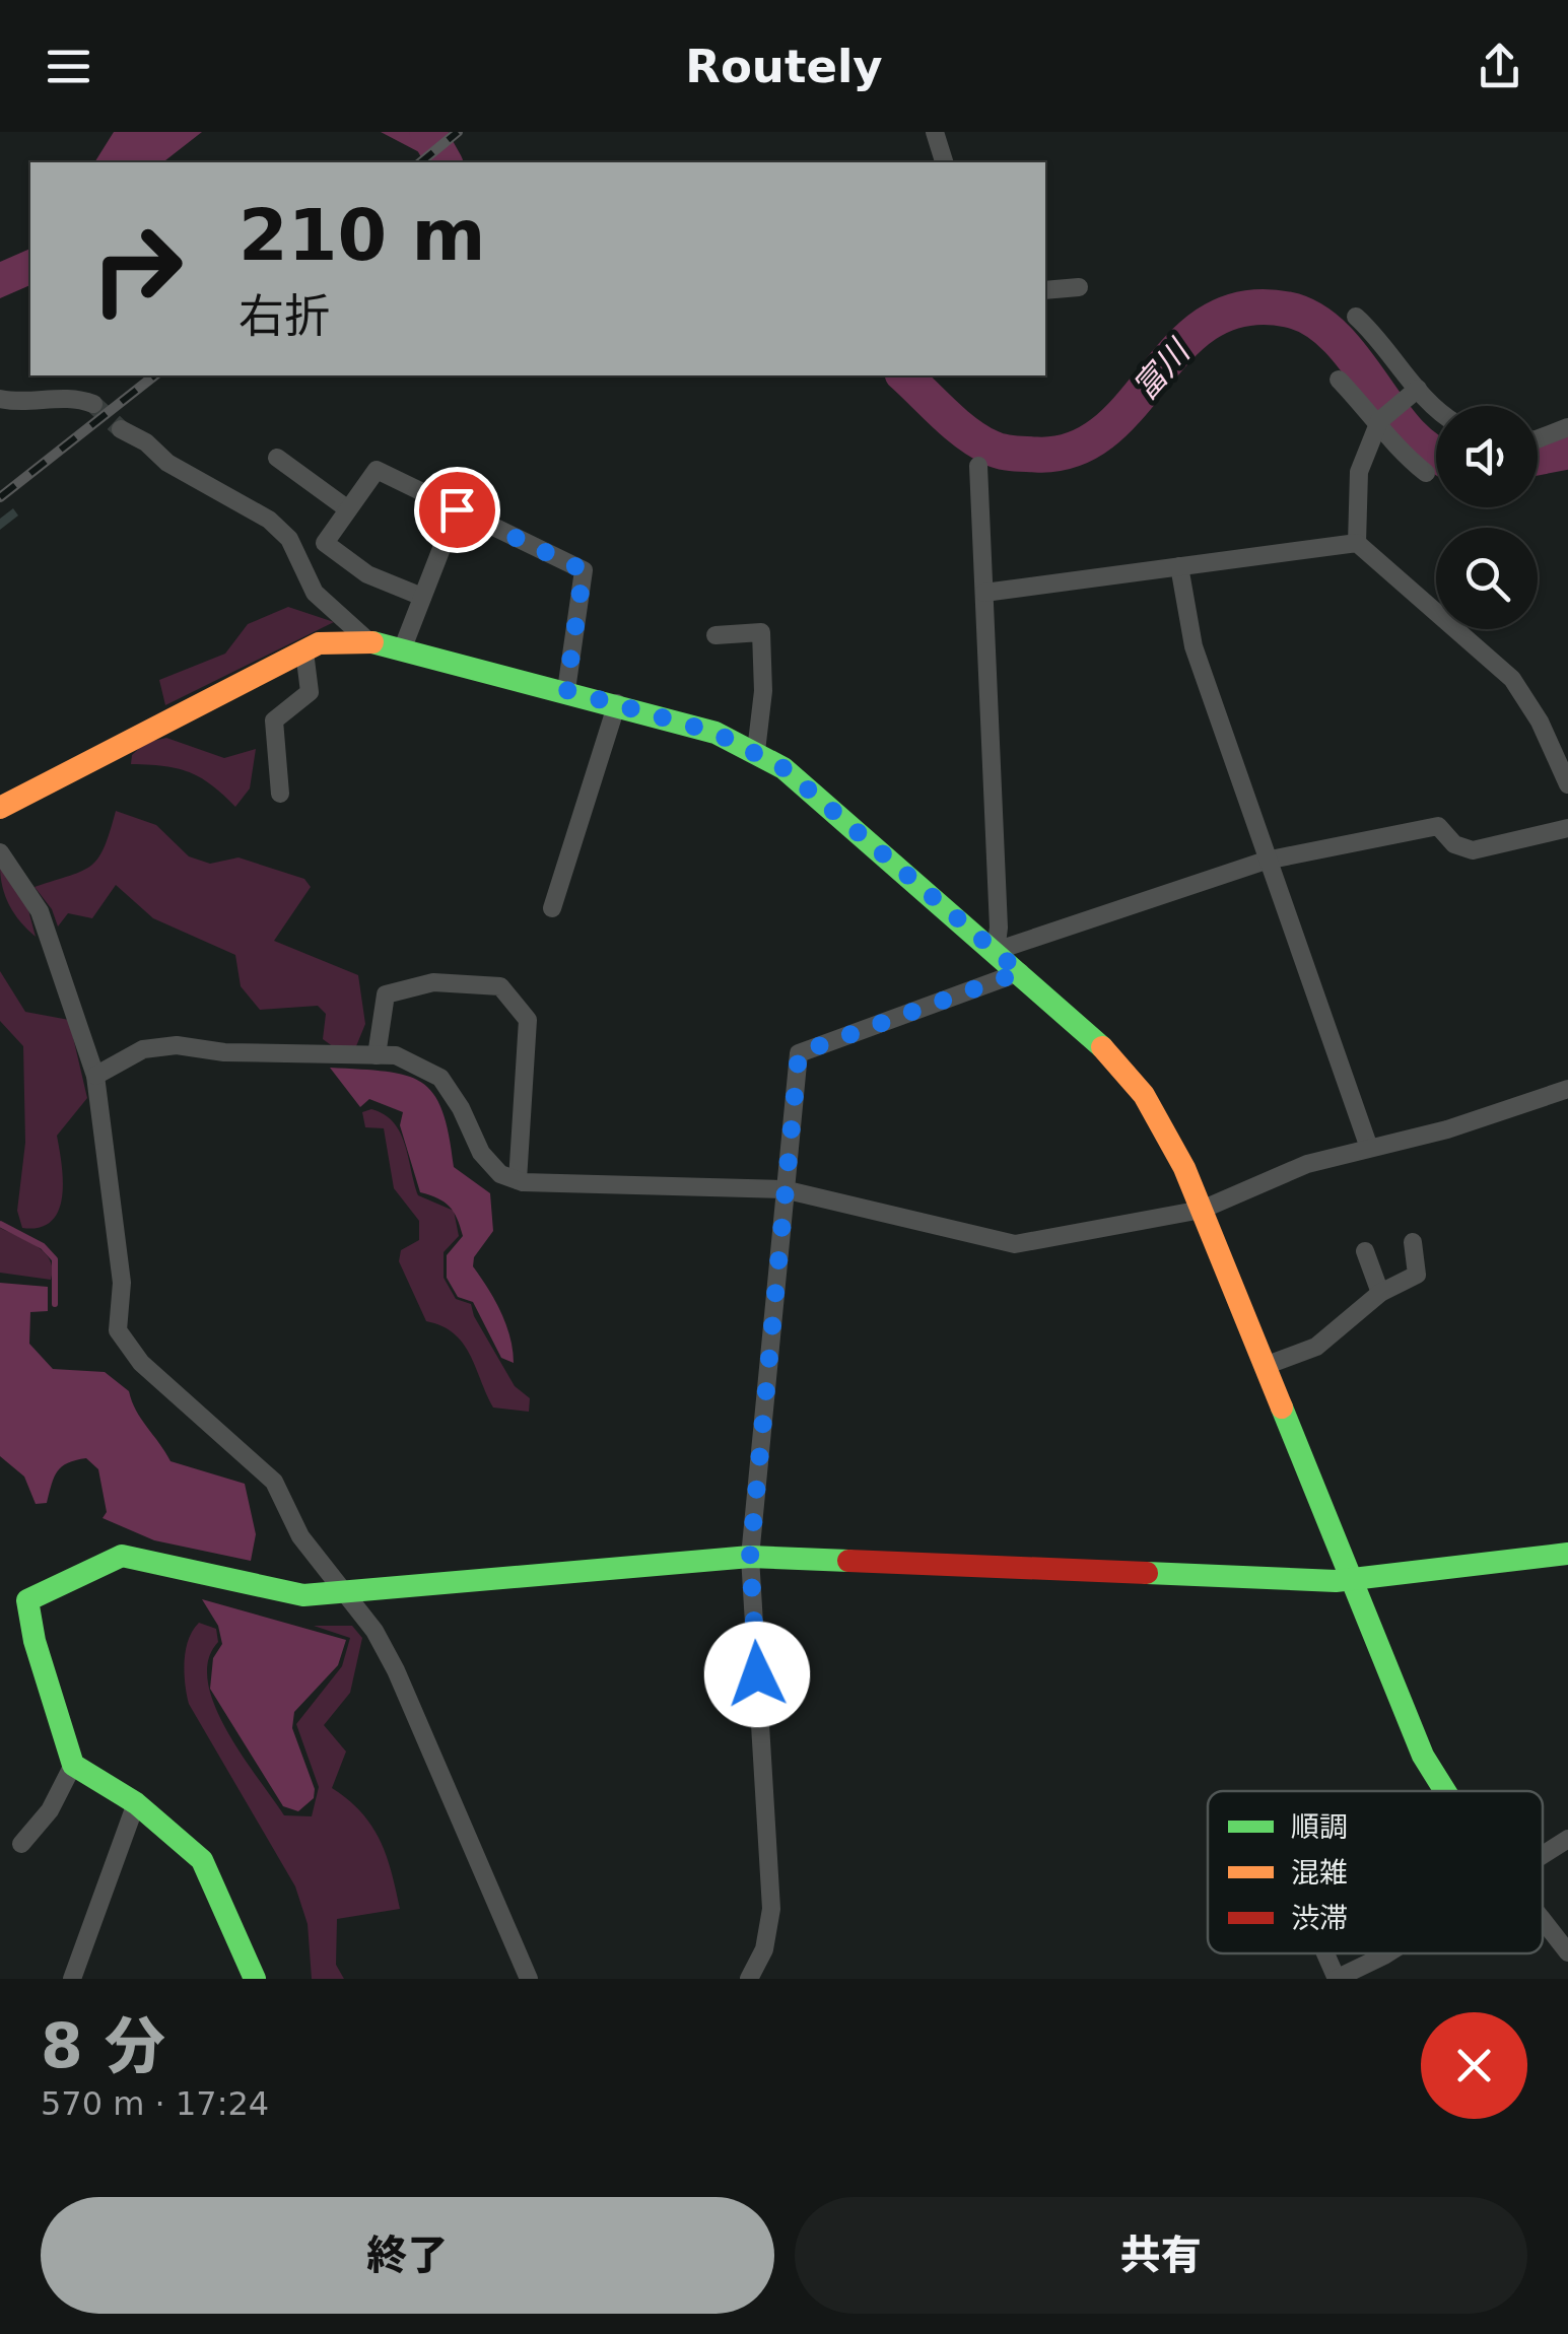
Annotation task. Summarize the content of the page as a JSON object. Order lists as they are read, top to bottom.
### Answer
{
  "water": ["富川"],
  "legend": ["順調", "混雑", "渋滞"],
  "page": {
    "header": "Routely",
    "turn": ["210 m", "右折"],
    "heading": ["8 分", "570 m · 17:24"],
    "buttons": ["終了", "共有"]
  }
}
